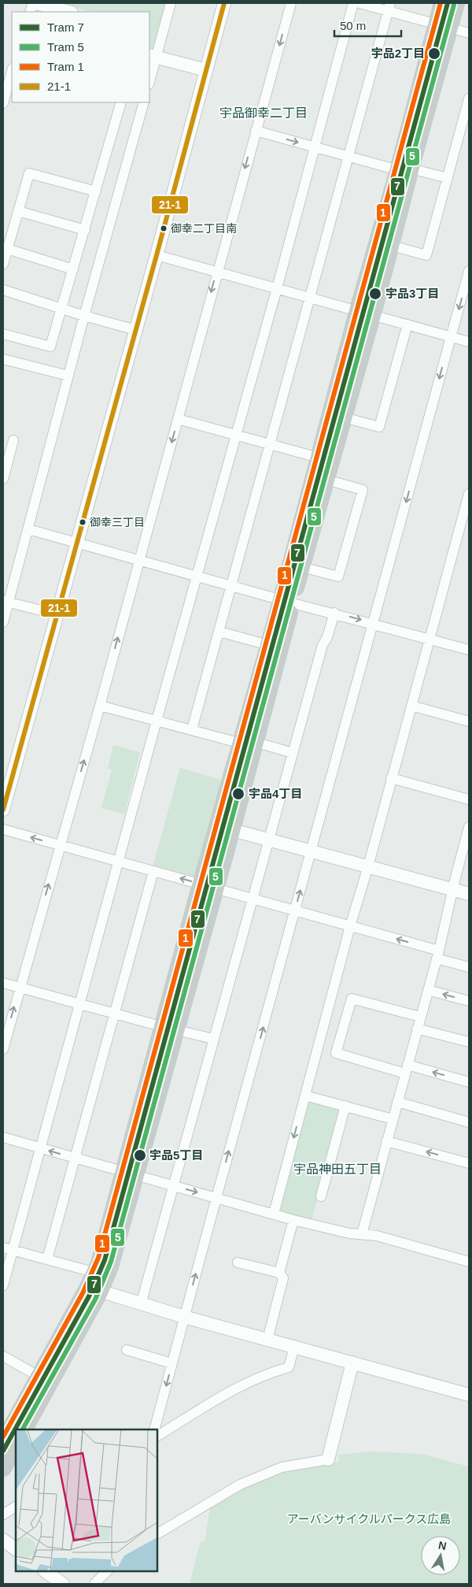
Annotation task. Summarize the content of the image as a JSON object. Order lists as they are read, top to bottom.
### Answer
{
  "districts": ["宇品御幸二丁目", "宇品神田五丁目"],
  "parks": ["アーバンサイクルパークス広島"],
  "places": [
    "宇品2丁目",
    "御幸二丁目南",
    "宇品3丁目",
    "御幸三丁目",
    "宇品4丁目",
    "宇品5丁目"
  ],
  "lines": [
    "tram line 7",
    "tram line 1",
    "transit line 21-1",
    "tram line 5"
  ],
  "legend": [
    "Tram 7",
    "Tram 5",
    "Tram 1",
    "21-1"
  ],
  "scale_bar": "50 m",
  "north": "top"
}
